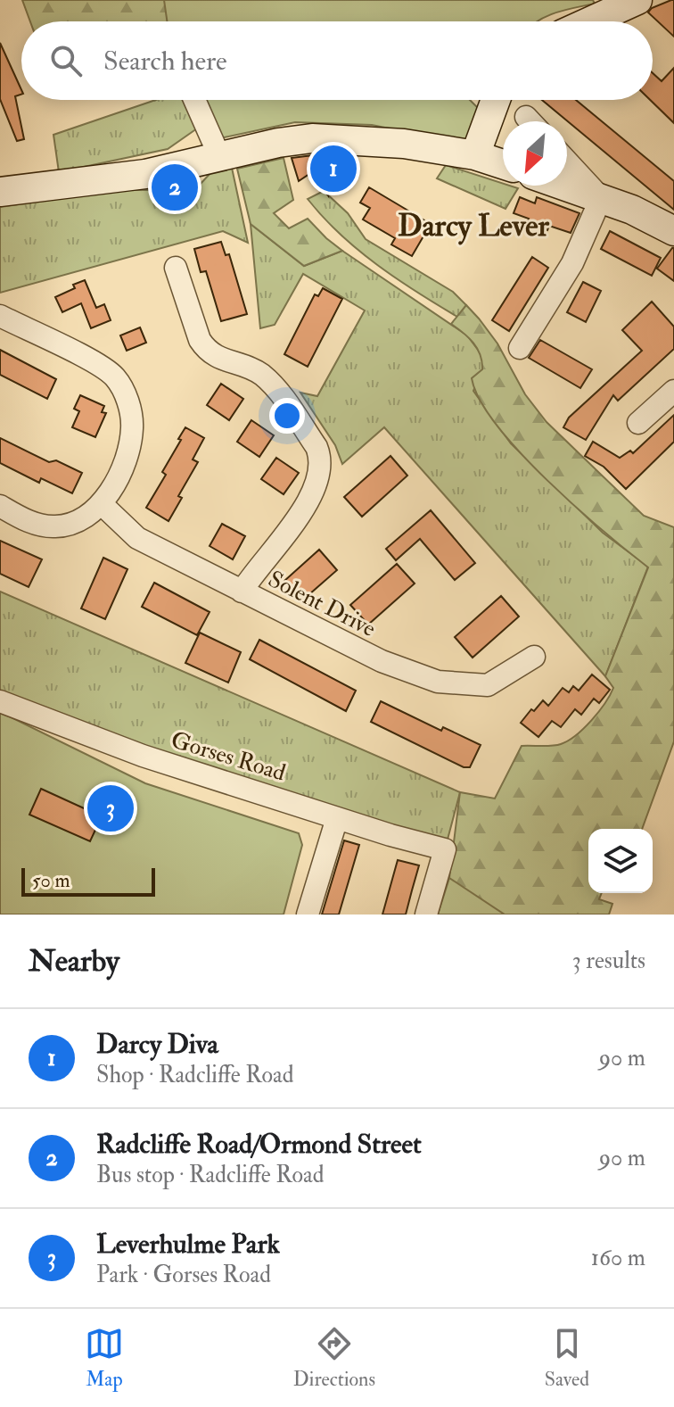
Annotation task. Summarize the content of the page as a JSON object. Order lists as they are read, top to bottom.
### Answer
{
  "streets": {
    "street": ["Solent Drive", "Gorses Road"]
  },
  "districts": ["Darcy Lever"],
  "scale_bar": "50 m",
  "north": "bottom left",
  "page": {
    "search": "Search here",
    "pins": ["1", "2", "3"],
    "scale": "50 m",
    "heading": ["Nearby", "3 results"],
    "list": [
      {
        "mark": "1",
        "name": "Darcy Diva",
        "note": "Shop · Radcliffe Road",
        "value": "90 m"
      },
      {
        "mark": "2",
        "name": "Radcliffe Road/Ormond Street",
        "note": "Bus stop · Radcliffe Road",
        "value": "90 m"
      },
      {
        "mark": "3",
        "name": "Leverhulme Park",
        "note": "Park · Gorses Road",
        "value": "160 m"
      }
    ],
    "nav": ["Map", "Directions", "Saved"]
  }
}
